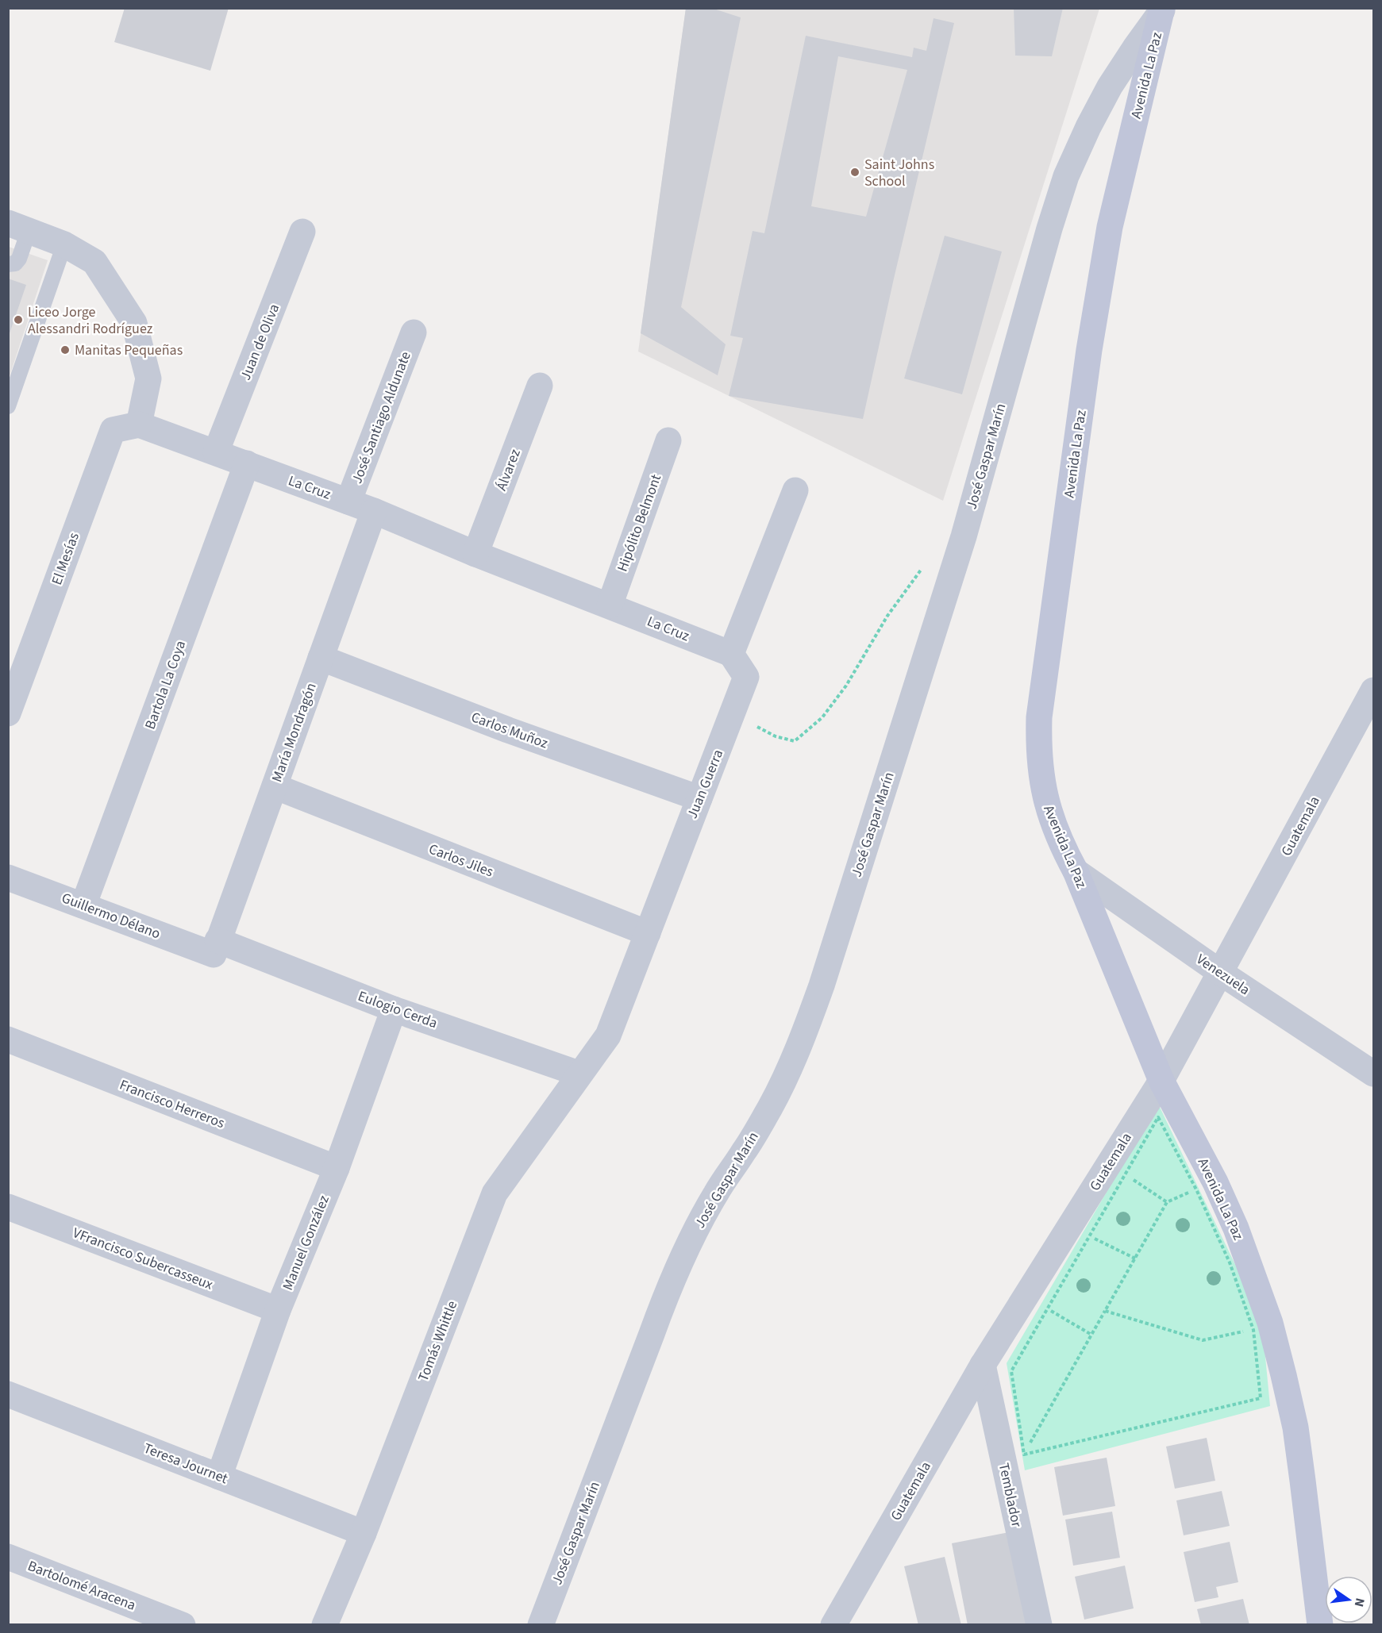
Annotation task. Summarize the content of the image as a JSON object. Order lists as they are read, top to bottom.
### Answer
{
  "streets": {
    "main road": ["Avenida La Paz"],
    "street": [
      "Juan de Oliva",
      "José Santiago Aldunate",
      "José Gaspar Marín",
      "Álvarez",
      "La Cruz",
      "Hipólito Belmont",
      "El Mesías",
      "Bartola La Coya",
      "Carlos Muñoz",
      "María Mondragón",
      "Juan Guerra",
      "Guatemala",
      "Carlos Jiles",
      "Guillermo Délano",
      "Venezuela",
      "Eulogio Cerda",
      "Francisco Herreros",
      "Manuel González",
      "VFrancisco Subercasseux",
      "Tomás Whittle",
      "Teresa Journet",
      "Temblador",
      "Bartolomé Aracena"
    ]
  },
  "crossings": [
    ["Avenida La Paz", "José Gaspar Marín"],
    ["Avenida La Paz", "Guatemala"],
    ["Avenida La Paz", "Venezuela"],
    ["Juan de Oliva", "La Cruz"],
    ["José Santiago Aldunate", "La Cruz"],
    ["Álvarez", "La Cruz"],
    ["La Cruz", "Hipólito Belmont"],
    ["La Cruz", "El Mesías"],
    ["La Cruz", "Bartola La Coya"],
    ["La Cruz", "María Mondragón"],
    ["La Cruz", "Juan Guerra"],
    ["Bartola La Coya", "Guillermo Délano"],
    ["Carlos Muñoz", "María Mondragón"],
    ["Carlos Muñoz", "Juan Guerra"],
    ["María Mondragón", "Carlos Jiles"],
    ["María Mondragón", "Guillermo Délano"],
    ["María Mondragón", "Eulogio Cerda"],
    ["Juan Guerra", "Carlos Jiles"],
    ["Juan Guerra", "Eulogio Cerda"],
    ["Juan Guerra", "Tomás Whittle"],
    ["Guatemala", "Venezuela"],
    ["Guatemala", "Temblador"],
    ["Guillermo Délano", "Eulogio Cerda"],
    ["Eulogio Cerda", "Manuel González"],
    ["Eulogio Cerda", "Tomás Whittle"],
    ["Francisco Herreros", "Manuel González"],
    ["Manuel González", "VFrancisco Subercasseux"],
    ["Manuel González", "Teresa Journet"],
    ["Tomás Whittle", "Teresa Journet"]
  ],
  "places": ["Saint Johns School", "Liceo Jorge Alessandri Rodríguez", "Manitas Pequeñas"],
  "north": "right"
}
